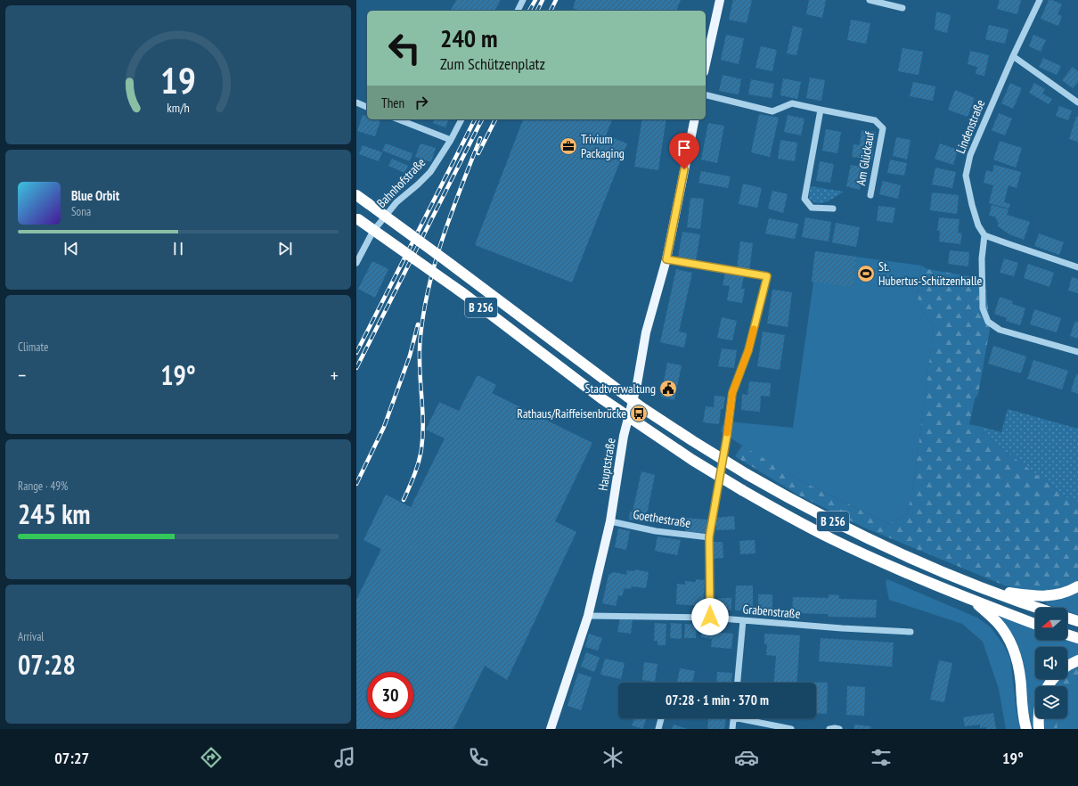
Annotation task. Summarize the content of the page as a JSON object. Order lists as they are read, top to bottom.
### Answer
{
  "streets": {
    "highway": ["B 256"],
    "main road": ["Hauptstraße"],
    "street": [
      "Lindenstraße",
      "Am Glückauf",
      "Bahnhofstraße",
      "Goethestraße",
      "Grabenstraße"
    ]
  },
  "crossings": [
    ["Hauptstraße", "Goethestraße"],
    ["Hauptstraße", "Grabenstraße"]
  ],
  "places": {
    "office": ["Trivium Packaging"],
    "sports": ["St. Hubertus-Schützenhalle"],
    "public building": ["Stadtverwaltung"],
    "bus stop": ["Rathaus/Raiffeisenbrücke"]
  },
  "north": "left",
  "page": {
    "turn": ["240 m", "Zum Schützenplatz"],
    "then": "Then",
    "song": ["Blue Orbit", "Sona"],
    "tile": [
      "Climate",
      ["Range · 49%", "245 km"],
      ["Arrival", "07:28"]
    ],
    "heat": ["−", "19°", "+"],
    "limit": "30",
    "trip": "07:28 · 1 min · 370 m",
    "tabs": ["07:27", "19°"],
    "gauge": ["19", "km/h"]
  }
}
